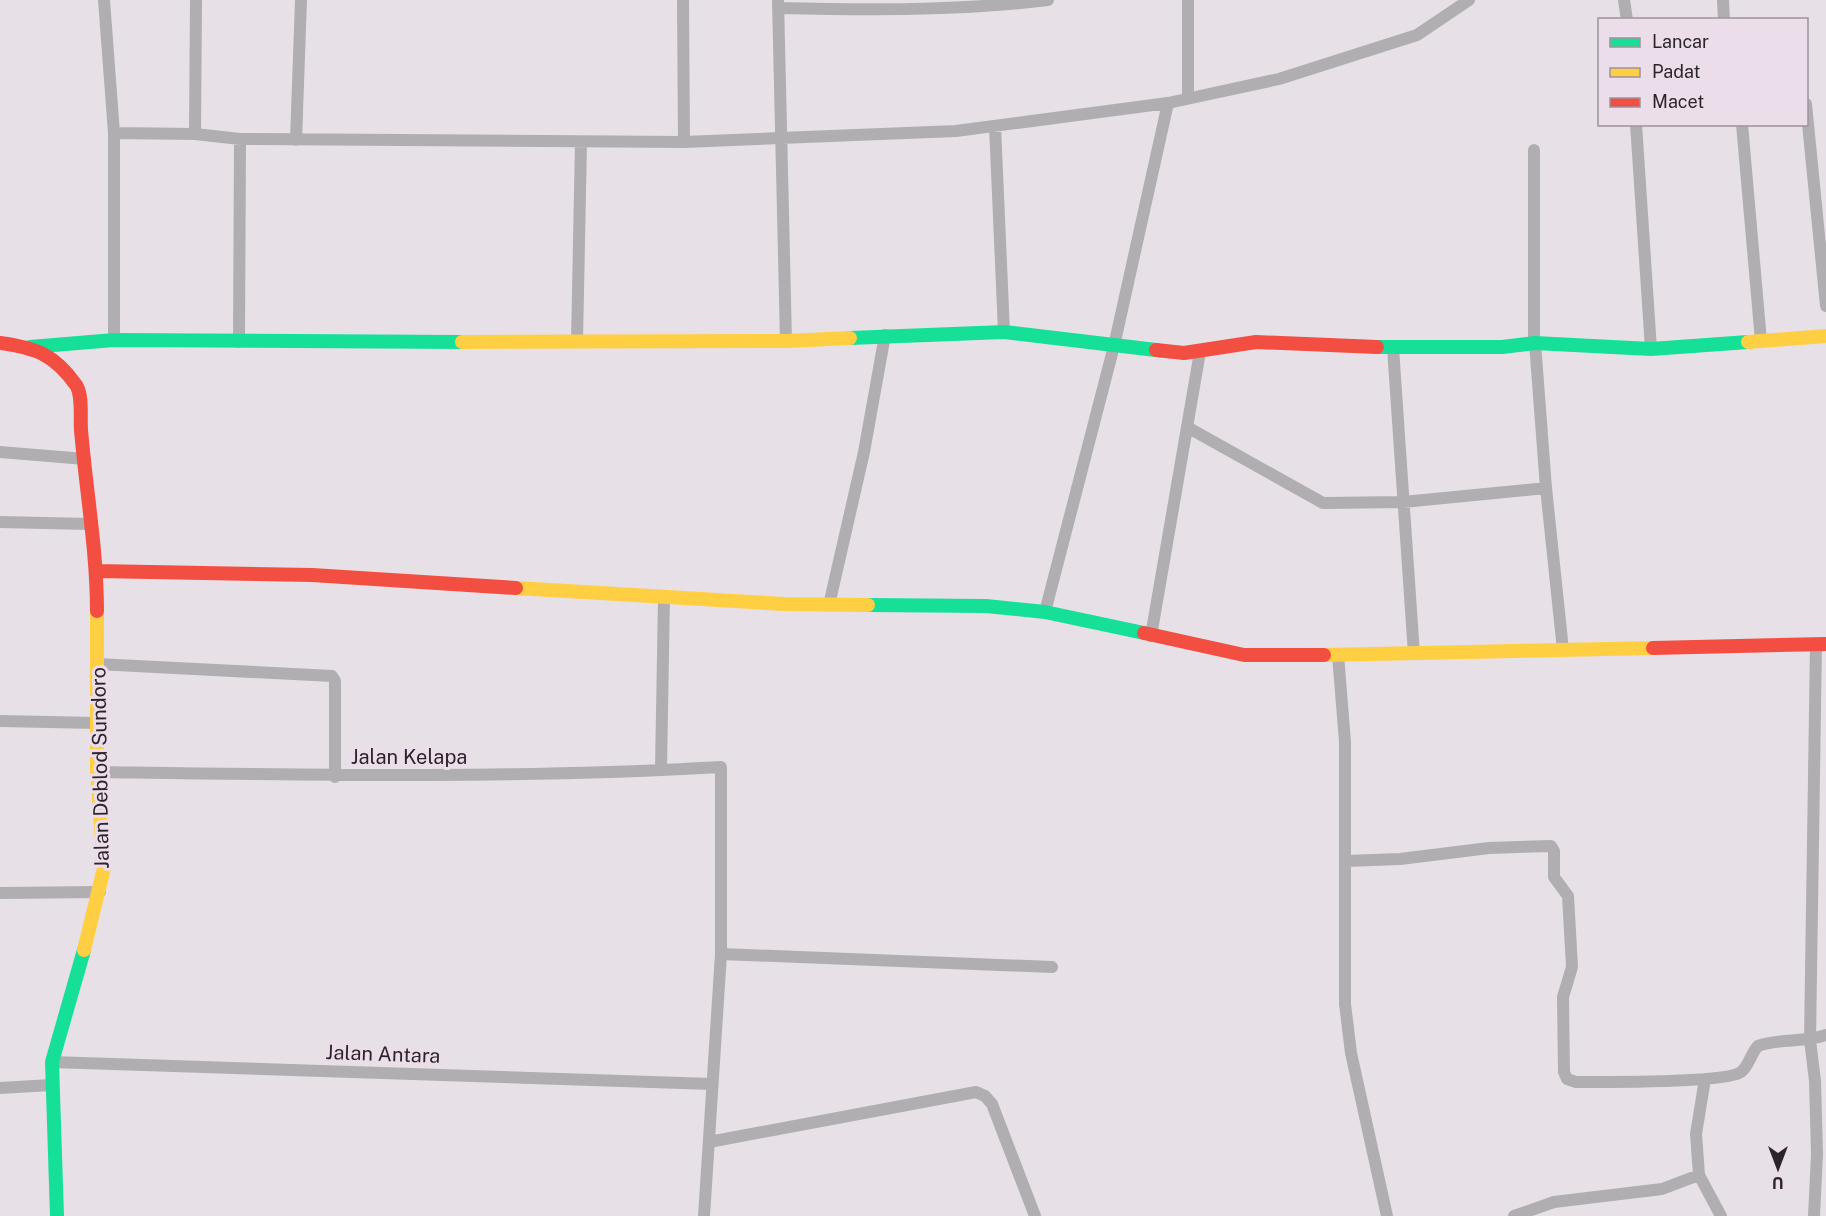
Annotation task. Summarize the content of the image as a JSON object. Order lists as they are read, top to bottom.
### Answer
{
  "streets": {
    "street": ["Jalan Kelapa", "Jalan Deblod Sundoro", "Jalan Antara"]
  },
  "crossings": [
    ["Jalan Kelapa", "Jalan Deblod Sundoro"],
    ["Jalan Deblod Sundoro", "Jalan Antara"]
  ],
  "legend": ["Lancar", "Padat", "Macet"],
  "north": "bottom"
}
